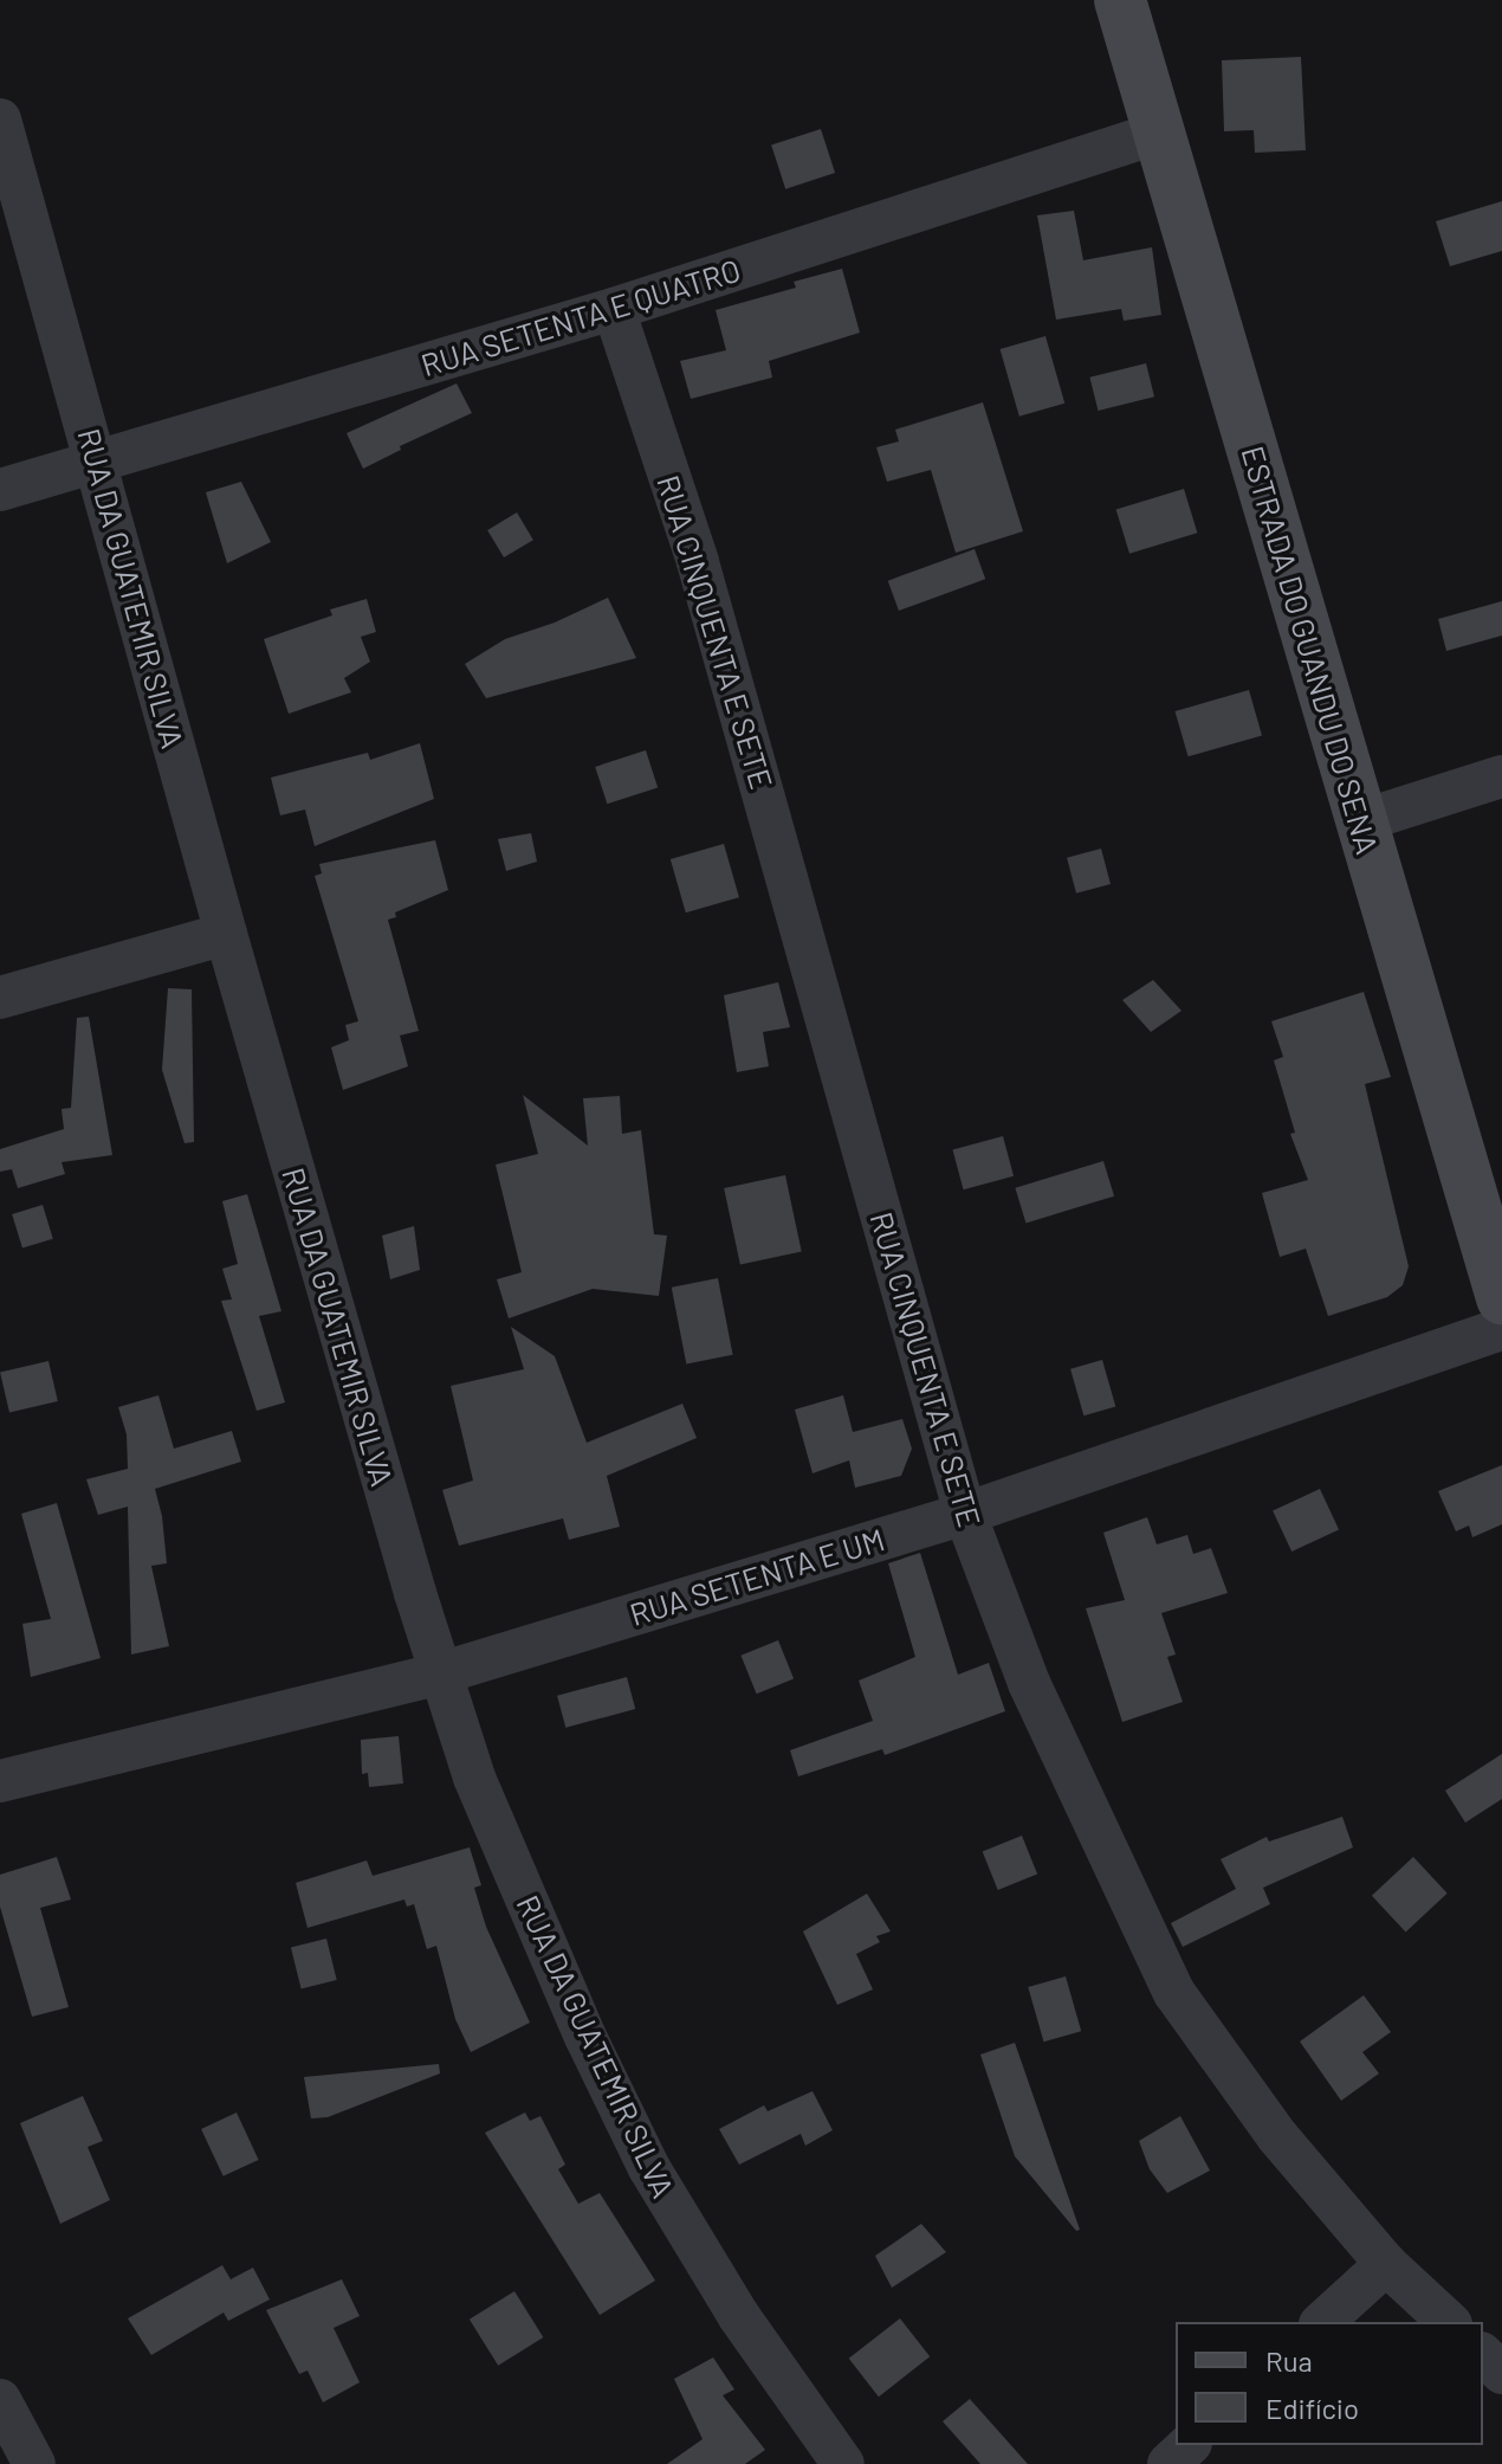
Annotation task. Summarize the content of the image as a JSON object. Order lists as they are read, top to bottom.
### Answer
{
  "streets": {
    "main road": ["ESTRADA DO GUANDU DO SENA"],
    "street": [
      "RUA SETENTA E QUATRO",
      "RUA DA GUATEMIR SILVA",
      "RUA CINQUENTA E SETE",
      "RUA SETENTA E UM"
    ]
  },
  "crossings": [
    ["RUA SETENTA E QUATRO", "RUA DA GUATEMIR SILVA"],
    ["RUA SETENTA E QUATRO", "RUA CINQUENTA E SETE"],
    ["RUA SETENTA E QUATRO", "ESTRADA DO GUANDU DO SENA"],
    ["RUA DA GUATEMIR SILVA", "RUA SETENTA E UM"],
    ["RUA CINQUENTA E SETE", "RUA SETENTA E UM"]
  ],
  "legend": ["Rua", "Edifício"]
}
